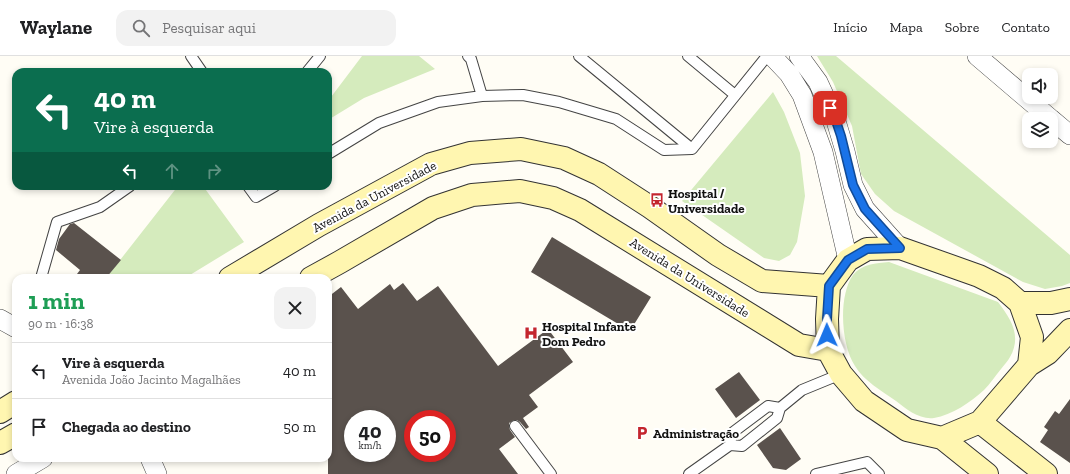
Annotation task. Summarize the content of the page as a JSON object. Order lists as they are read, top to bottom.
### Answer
{
  "streets": {
    "main road": ["Avenida da Universidade"]
  },
  "places": {
    "bus stop": ["Hospital / Universidade"],
    "hospital": ["Hospital Infante Dom Pedro"],
    "parking": ["Administração"]
  },
  "page": {
    "header": "Waylane",
    "search": "Pesquisar aqui",
    "nav": [
      "Início",
      "Mapa",
      "Sobre",
      "Contato"
    ],
    "turn": ["40 m", "Vire à esquerda"],
    "heading": ["1 min", "90 m · 16:38"],
    "list": [
      {
        "name": "Vire à esquerda",
        "note": "Avenida João Jacinto Magalhães",
        "value": "40 m"
      },
      {
        "name": "Chegada ao destino",
        "value": "50 m"
      }
    ],
    "speed": "40 km/h",
    "limit": "50"
  }
}
